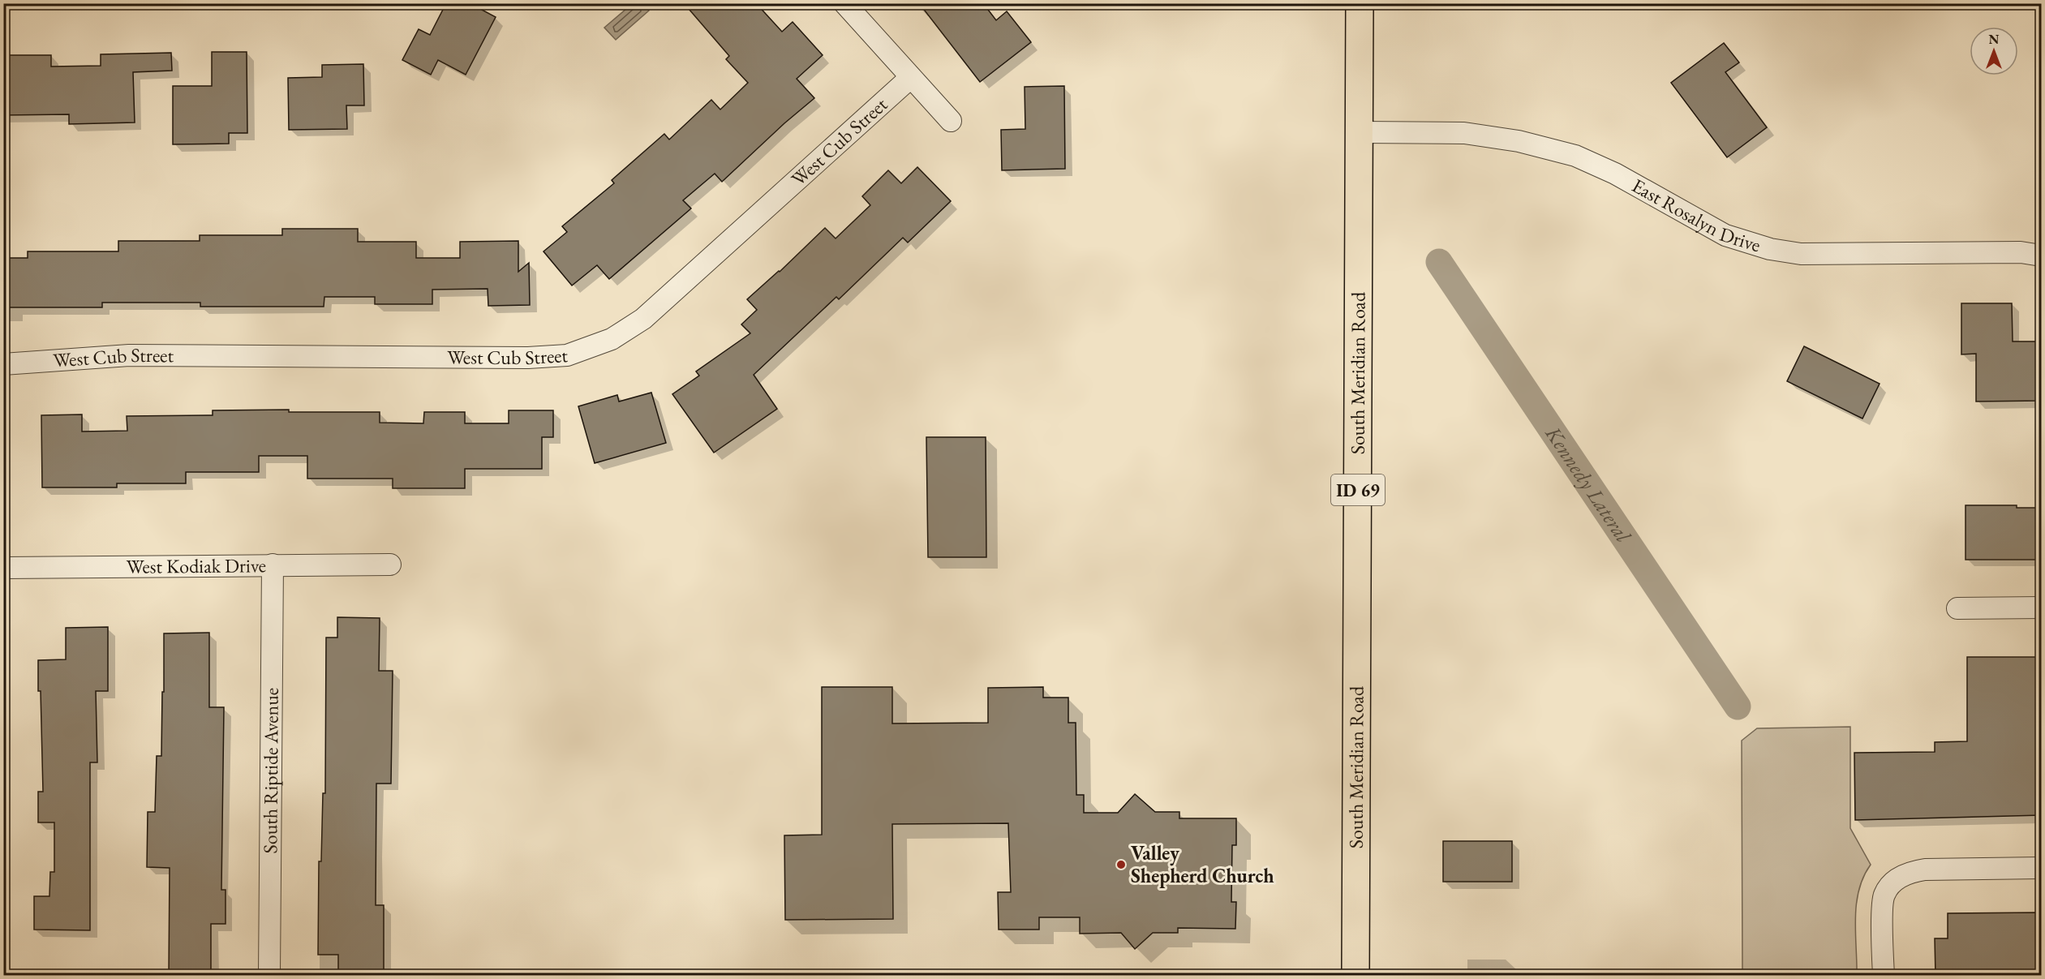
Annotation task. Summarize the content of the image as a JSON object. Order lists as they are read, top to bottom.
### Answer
{
  "streets": {
    "main road": ["South Meridian Road", "ID 69"],
    "street": [
      "West Cub Street",
      "East Rosalyn Drive",
      "West Kodiak Drive",
      "South Riptide Avenue"
    ]
  },
  "crossings": [
    ["East Rosalyn Drive", "South Meridian Road"],
    ["West Kodiak Drive", "South Riptide Avenue"]
  ],
  "water": ["Kennedy Lateral"],
  "places": ["Valley Shepherd Church"],
  "north": "top"
}
